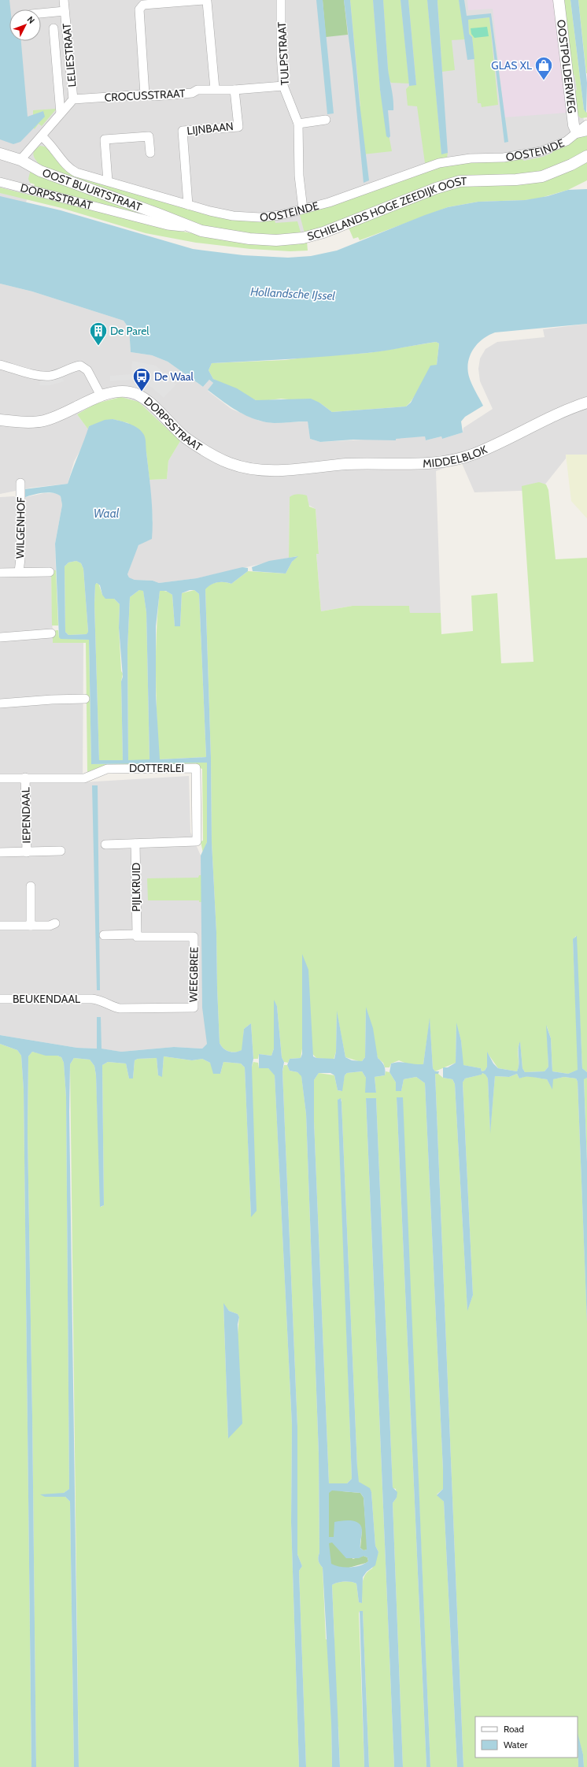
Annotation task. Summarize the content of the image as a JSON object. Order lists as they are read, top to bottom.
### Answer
{
  "streets": {
    "street": [
      "TULPSTRAAT",
      "LELIESTRAAT",
      "OOSTPOLDERWEG",
      "CROCUSSTRAAT",
      "LIJNBAAN",
      "OOSTEINDE",
      "OOST BUURTSTRAAT",
      "DORPSSTRAAT",
      "SCHIELANDS HOGE ZEEDIJK OOST",
      "MIDDELBLOK",
      "WILGENHOF",
      "DOTTERLEI",
      "IEPENDAAL",
      "PIJLKRUID",
      "WEEGBREE",
      "BEUKENDAAL"
    ]
  },
  "crossings": [
    ["TULPSTRAAT", "CROCUSSTRAAT"],
    ["TULPSTRAAT", "OOSTEINDE"],
    ["LELIESTRAAT", "CROCUSSTRAAT"],
    ["OOSTPOLDERWEG", "OOSTEINDE"],
    ["CROCUSSTRAAT", "LIJNBAAN"],
    ["LIJNBAAN", "OOSTEINDE"],
    ["OOST BUURTSTRAAT", "DORPSSTRAAT"],
    ["OOST BUURTSTRAAT", "SCHIELANDS HOGE ZEEDIJK OOST"],
    ["DORPSSTRAAT", "SCHIELANDS HOGE ZEEDIJK OOST"],
    ["DORPSSTRAAT", "MIDDELBLOK"],
    ["DOTTERLEI", "IEPENDAAL"],
    ["DOTTERLEI", "PIJLKRUID"],
    ["PIJLKRUID", "WEEGBREE"],
    ["WEEGBREE", "BEUKENDAAL"]
  ],
  "water": ["Hollandsche IJssel", "Waal"],
  "places": {
    "shop": ["GLAS XL"],
    "building": ["De Parel"],
    "bus stop": ["De Waal"]
  },
  "legend": ["Road", "Water"],
  "north": "top right"
}
